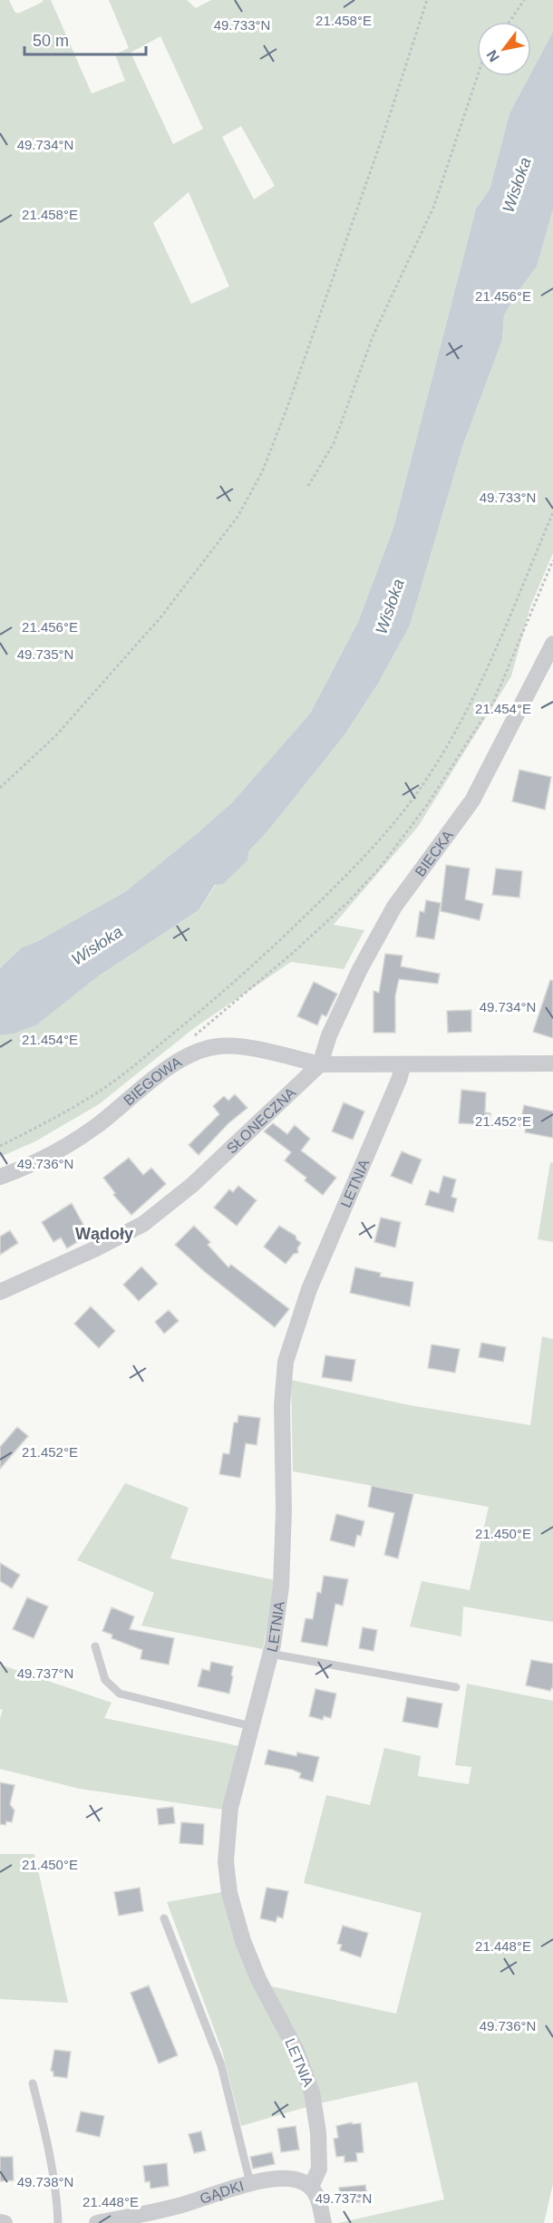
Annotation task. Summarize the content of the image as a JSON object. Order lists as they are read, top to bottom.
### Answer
{
  "streets": {
    "street": [
      "BIECKA",
      "BIEGOWA",
      "SŁONECZNA",
      "LETNIA",
      "GĄDKI"
    ]
  },
  "crossings": [
    ["BIECKA", "BIEGOWA"],
    ["BIECKA", "SŁONECZNA"],
    ["BIEGOWA", "SŁONECZNA"],
    ["LETNIA", "GĄDKI"]
  ],
  "districts": ["Wądoły"],
  "water": ["Wisłoka"],
  "scale_bar": "50 m",
  "north": "bottom left",
  "coordinates": [
    "21.458°E",
    "49.733°N",
    "49.734°N",
    "21.456°E",
    "49.735°N",
    "21.454°E",
    "21.452°E",
    "49.736°N",
    "21.450°E",
    "49.737°N",
    "21.448°E",
    "49.738°N"
  ]
}
